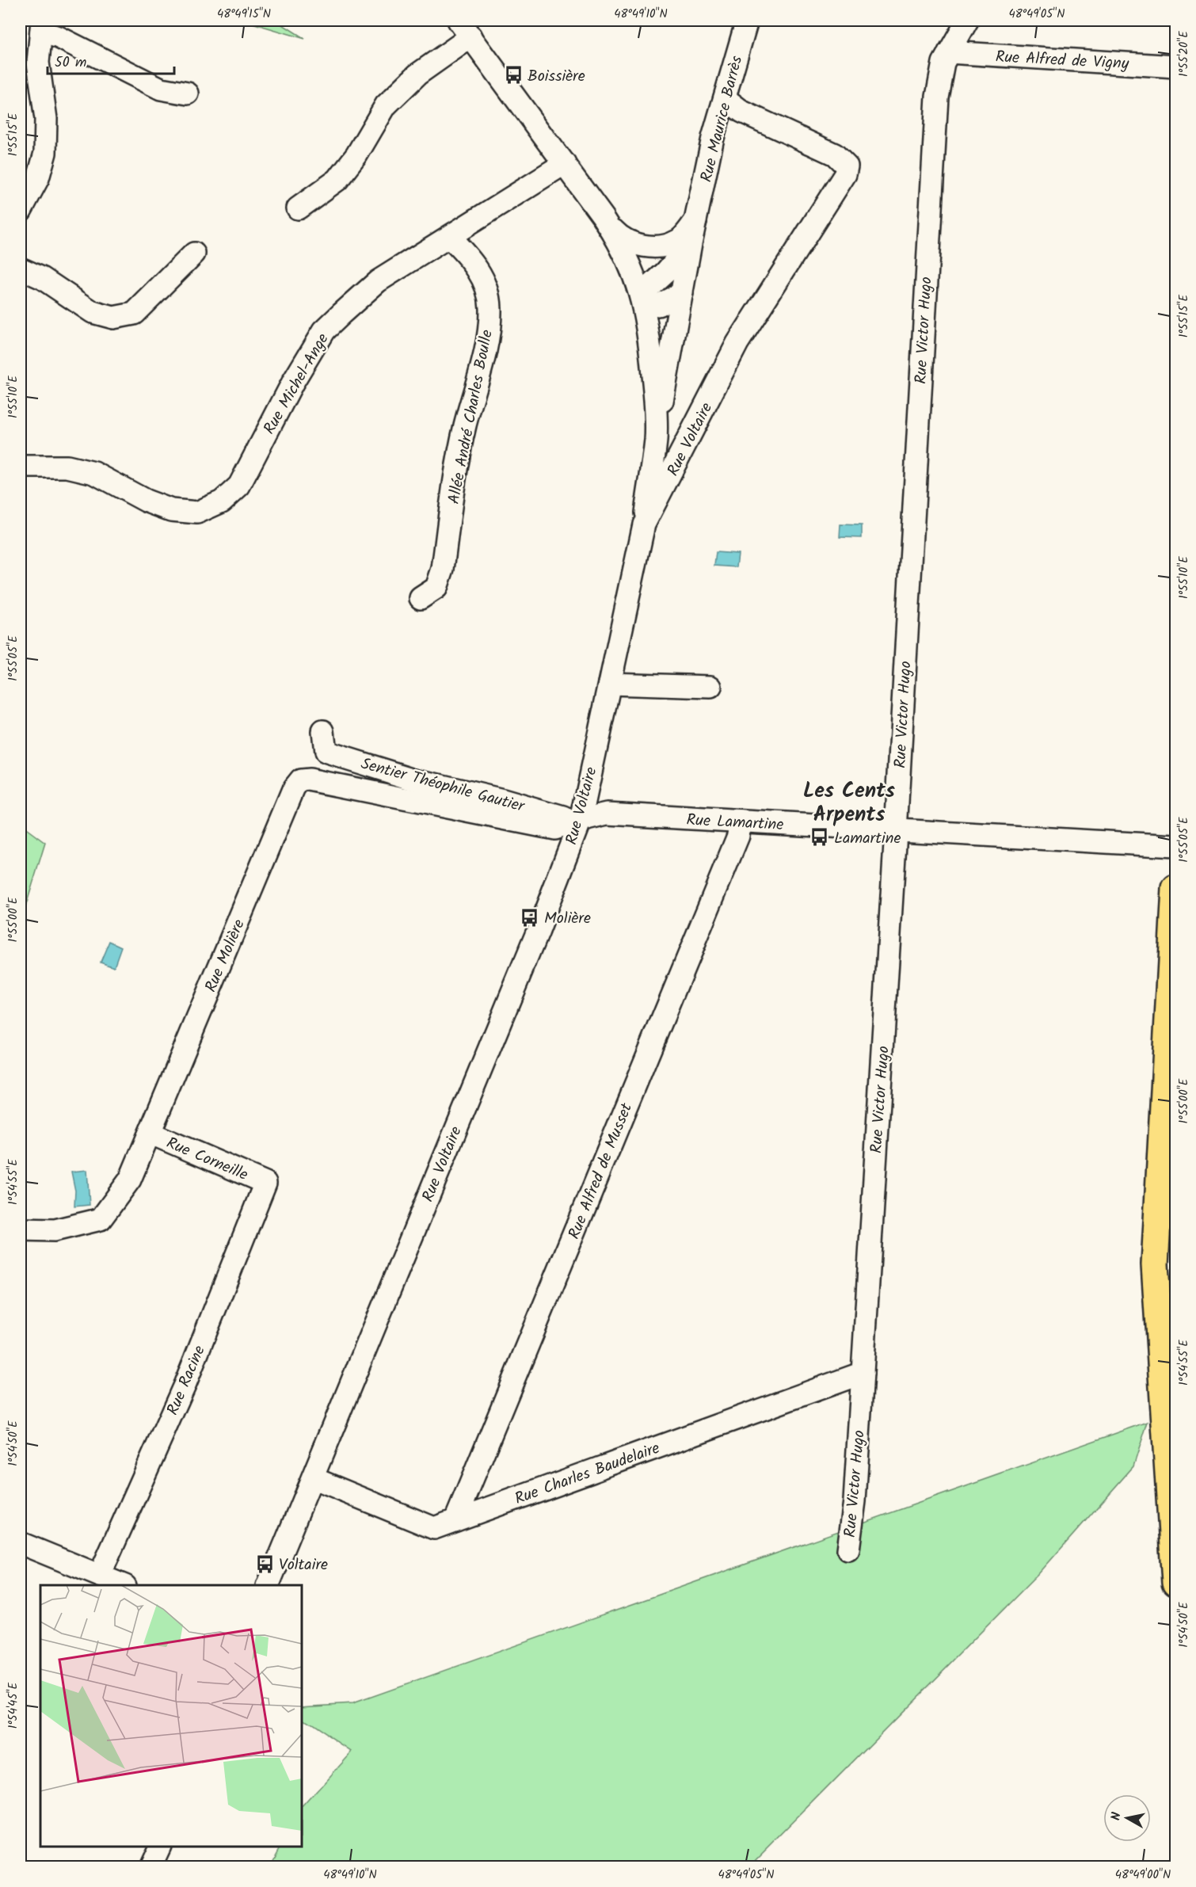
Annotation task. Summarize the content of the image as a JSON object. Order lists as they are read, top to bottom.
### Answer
{
  "streets": {
    "street": [
      "Rue Alfred de Vigny",
      "Rue Maurice Barrès",
      "Rue Victor Hugo",
      "Rue Michel-Ange",
      "Allée André Charles Boulle",
      "Rue Voltaire",
      "Sentier Théophile Gautier",
      "Rue Lamartine",
      "Rue Molière",
      "Rue Corneille",
      "Rue Alfred de Musset",
      "Rue Racine",
      "Rue Charles Baudelaire"
    ]
  },
  "crossings": [
    ["Rue Alfred de Vigny", "Rue Victor Hugo"],
    ["Rue Maurice Barrès", "Rue Voltaire"],
    ["Rue Victor Hugo", "Rue Lamartine"],
    ["Rue Victor Hugo", "Rue Charles Baudelaire"],
    ["Rue Michel-Ange", "Allée André Charles Boulle"],
    ["Rue Voltaire", "Sentier Théophile Gautier"],
    ["Rue Voltaire", "Rue Lamartine"],
    ["Rue Voltaire", "Rue Charles Baudelaire"],
    ["Sentier Théophile Gautier", "Rue Lamartine"],
    ["Sentier Théophile Gautier", "Rue Molière"],
    ["Rue Lamartine", "Rue Alfred de Musset"],
    ["Rue Molière", "Rue Corneille"],
    ["Rue Corneille", "Rue Racine"],
    ["Rue Alfred de Musset", "Rue Charles Baudelaire"]
  ],
  "districts": ["Les Cents Arpents"],
  "places": {
    "bus stop": [
      "Boissière",
      "Lamartine",
      "Molière",
      "Voltaire"
    ]
  },
  "scale_bar": "50 m",
  "north": "left",
  "coordinates": [
    "48°49'15\"N",
    "48°49'10\"N",
    "48°49'05\"N",
    "1°55'20\"E",
    "1°55'15\"E",
    "1°55'10\"E",
    "1°55'05\"E",
    "1°55'00\"E",
    "1°54'55\"E",
    "1°54'50\"E",
    "1°54'45\"E",
    "48°49'00\"N"
  ]
}
